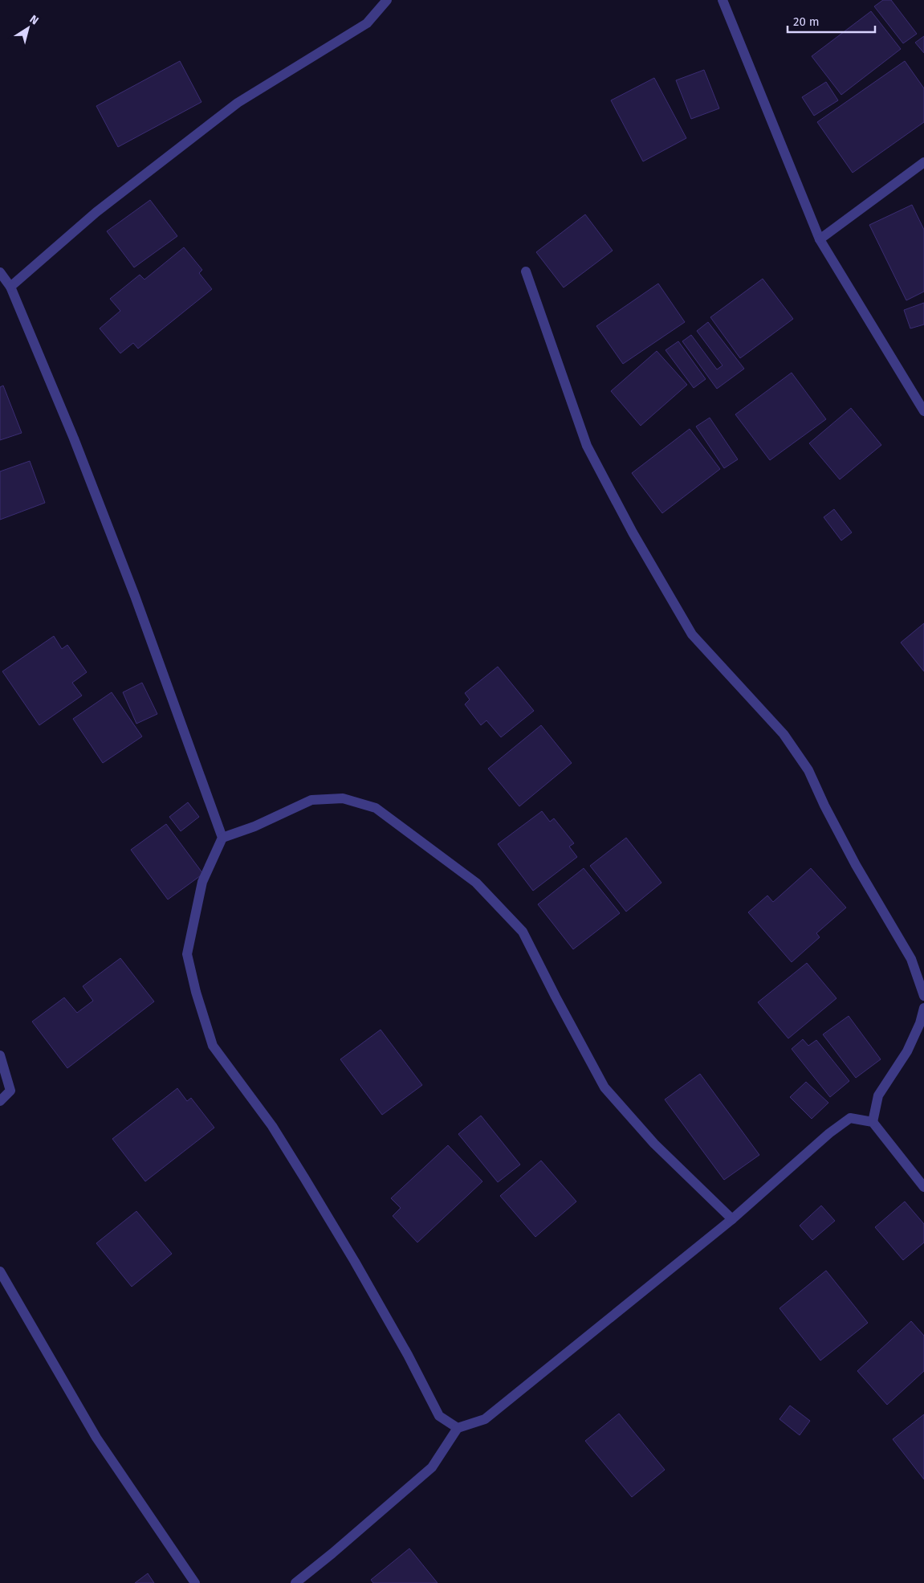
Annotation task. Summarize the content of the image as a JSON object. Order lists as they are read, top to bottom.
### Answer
{
  "scale_bar": "20 m",
  "north": "top right"
}
